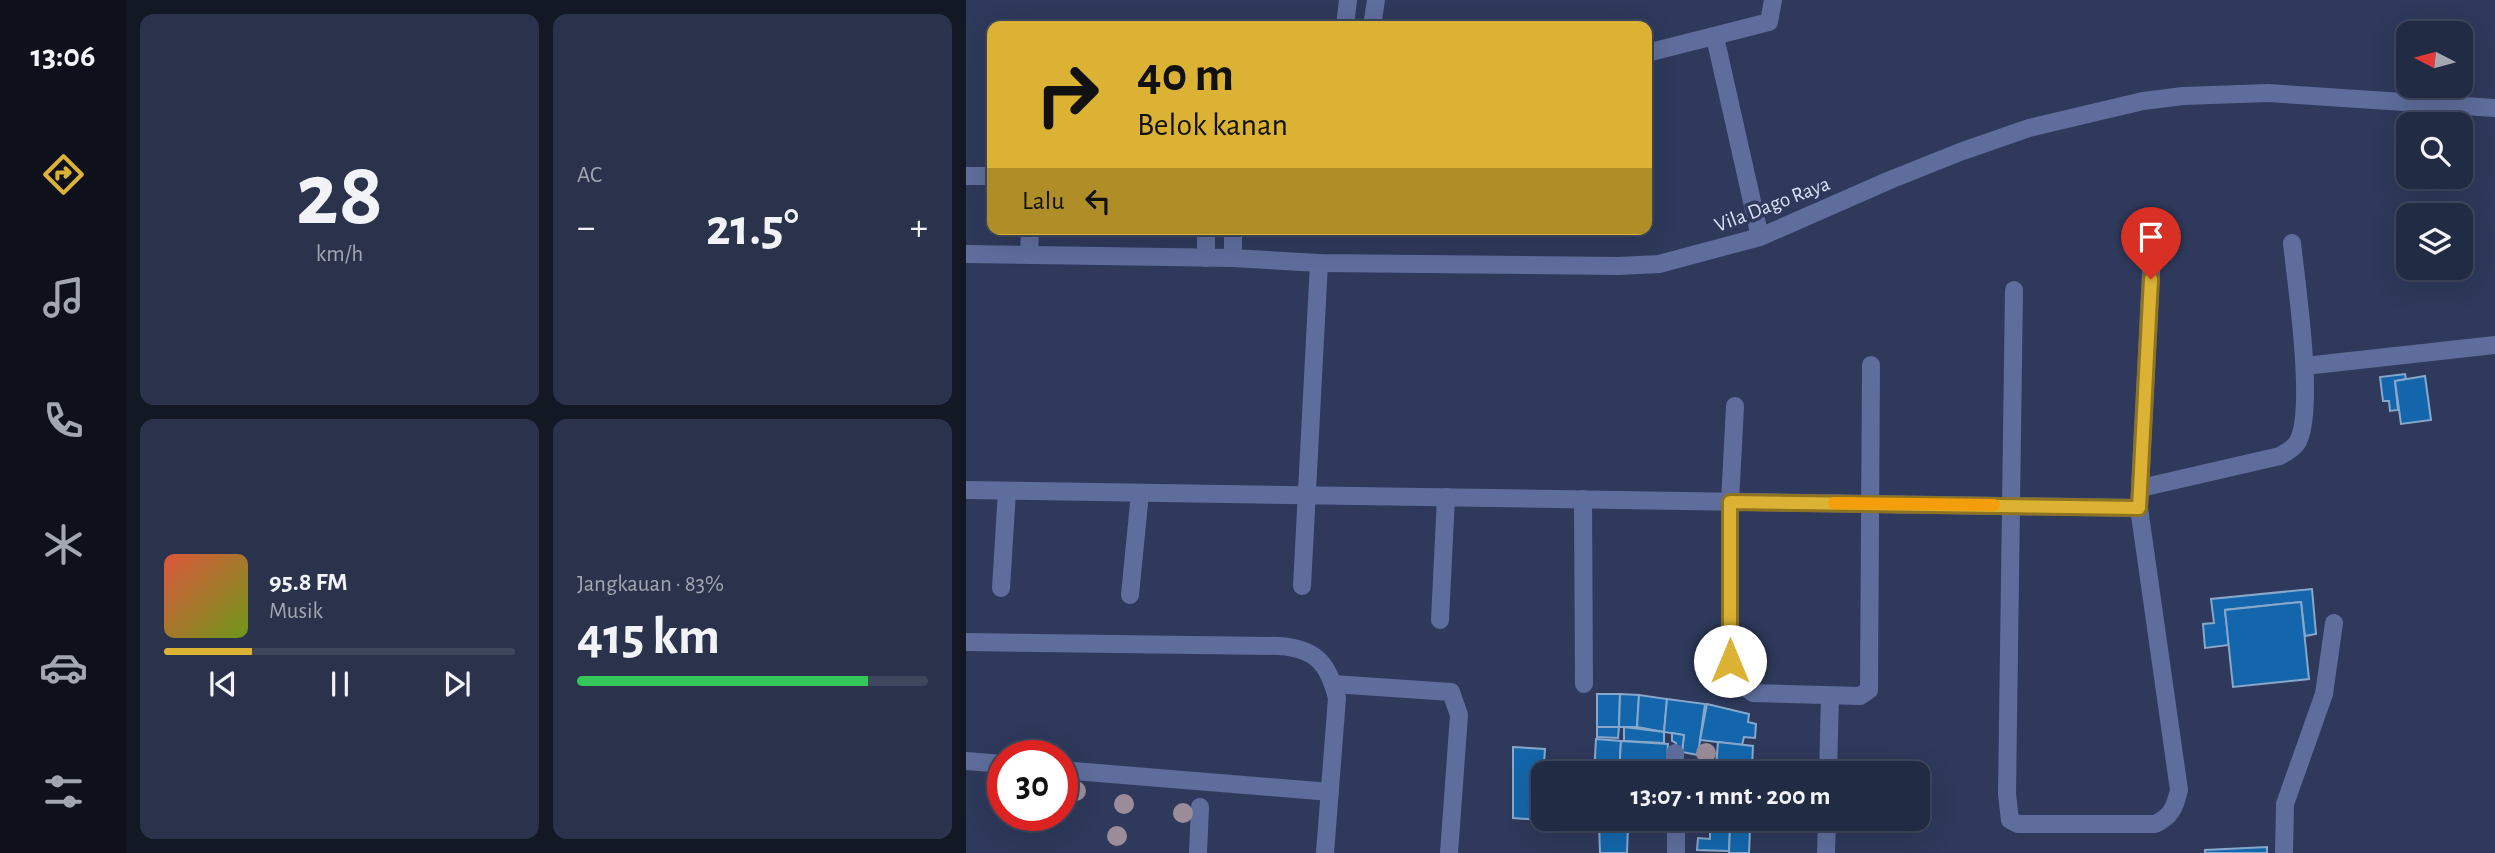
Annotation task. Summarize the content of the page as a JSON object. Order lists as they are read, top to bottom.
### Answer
{
  "streets": {
    "street": ["Vila Dago Raya"]
  },
  "north": "left",
  "page": {
    "tabs": "13:06",
    "tile": [
      ["28", "km/h"],
      "AC",
      ["Jangkauan · 83%", "415 km"]
    ],
    "turn": ["40 m", "Belok kanan"],
    "then": "Lalu",
    "heat": ["−", "21.5°", "+"],
    "song": ["95.8 FM", "Musik"],
    "limit": "30",
    "trip": "13:07 · 1 mnt · 200 m"
  }
}
